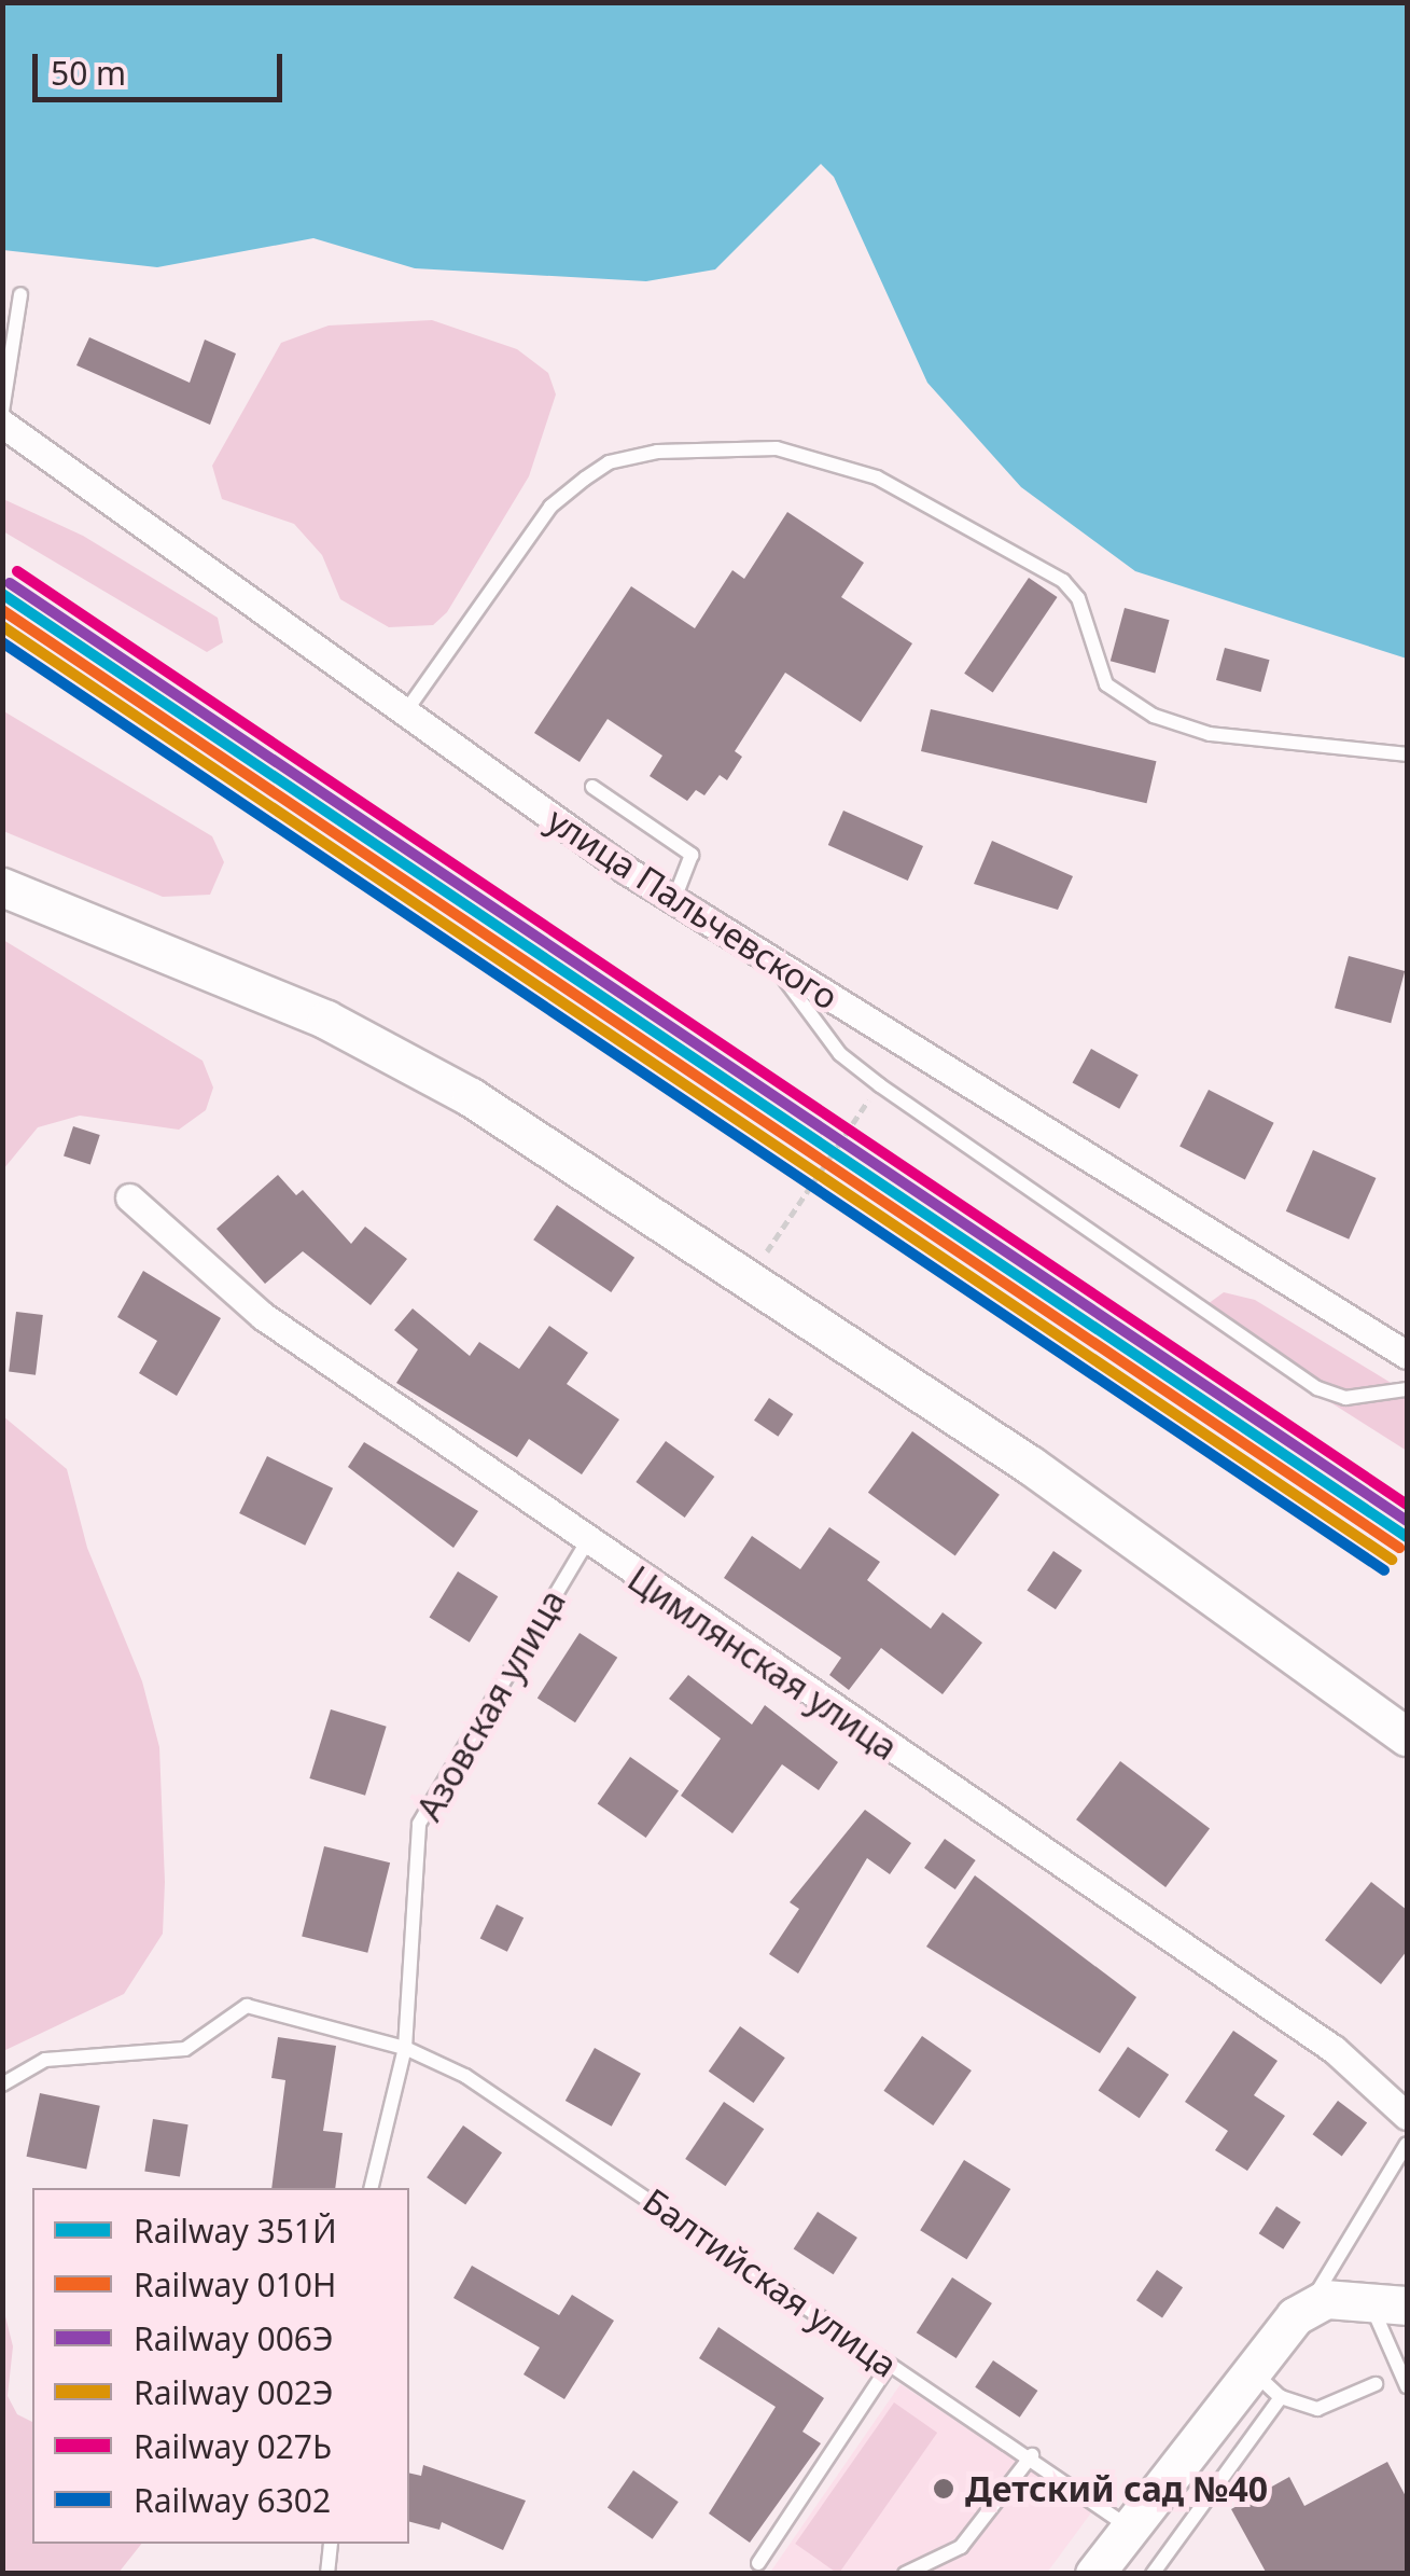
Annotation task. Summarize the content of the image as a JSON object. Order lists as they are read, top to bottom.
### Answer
{
  "streets": {
    "street": ["улица Пальчевского", "Цимлянская улица"],
    "lane": ["Азовская улица", "Балтийская улица"]
  },
  "crossings": [
    ["Цимлянская улица", "Азовская улица"],
    ["Азовская улица", "Балтийская улица"]
  ],
  "places": ["Детский сад №40"],
  "lines": [
    "rail line 027Ь",
    "rail line 006Э",
    "rail line 351Й",
    "rail line 010Н",
    "rail line 002Э",
    "rail line 6302"
  ],
  "legend": [
    "Railway 351Й",
    "Railway 010Н",
    "Railway 006Э",
    "Railway 002Э",
    "Railway 027Ь",
    "Railway 6302"
  ],
  "scale_bar": "50 m"
}
